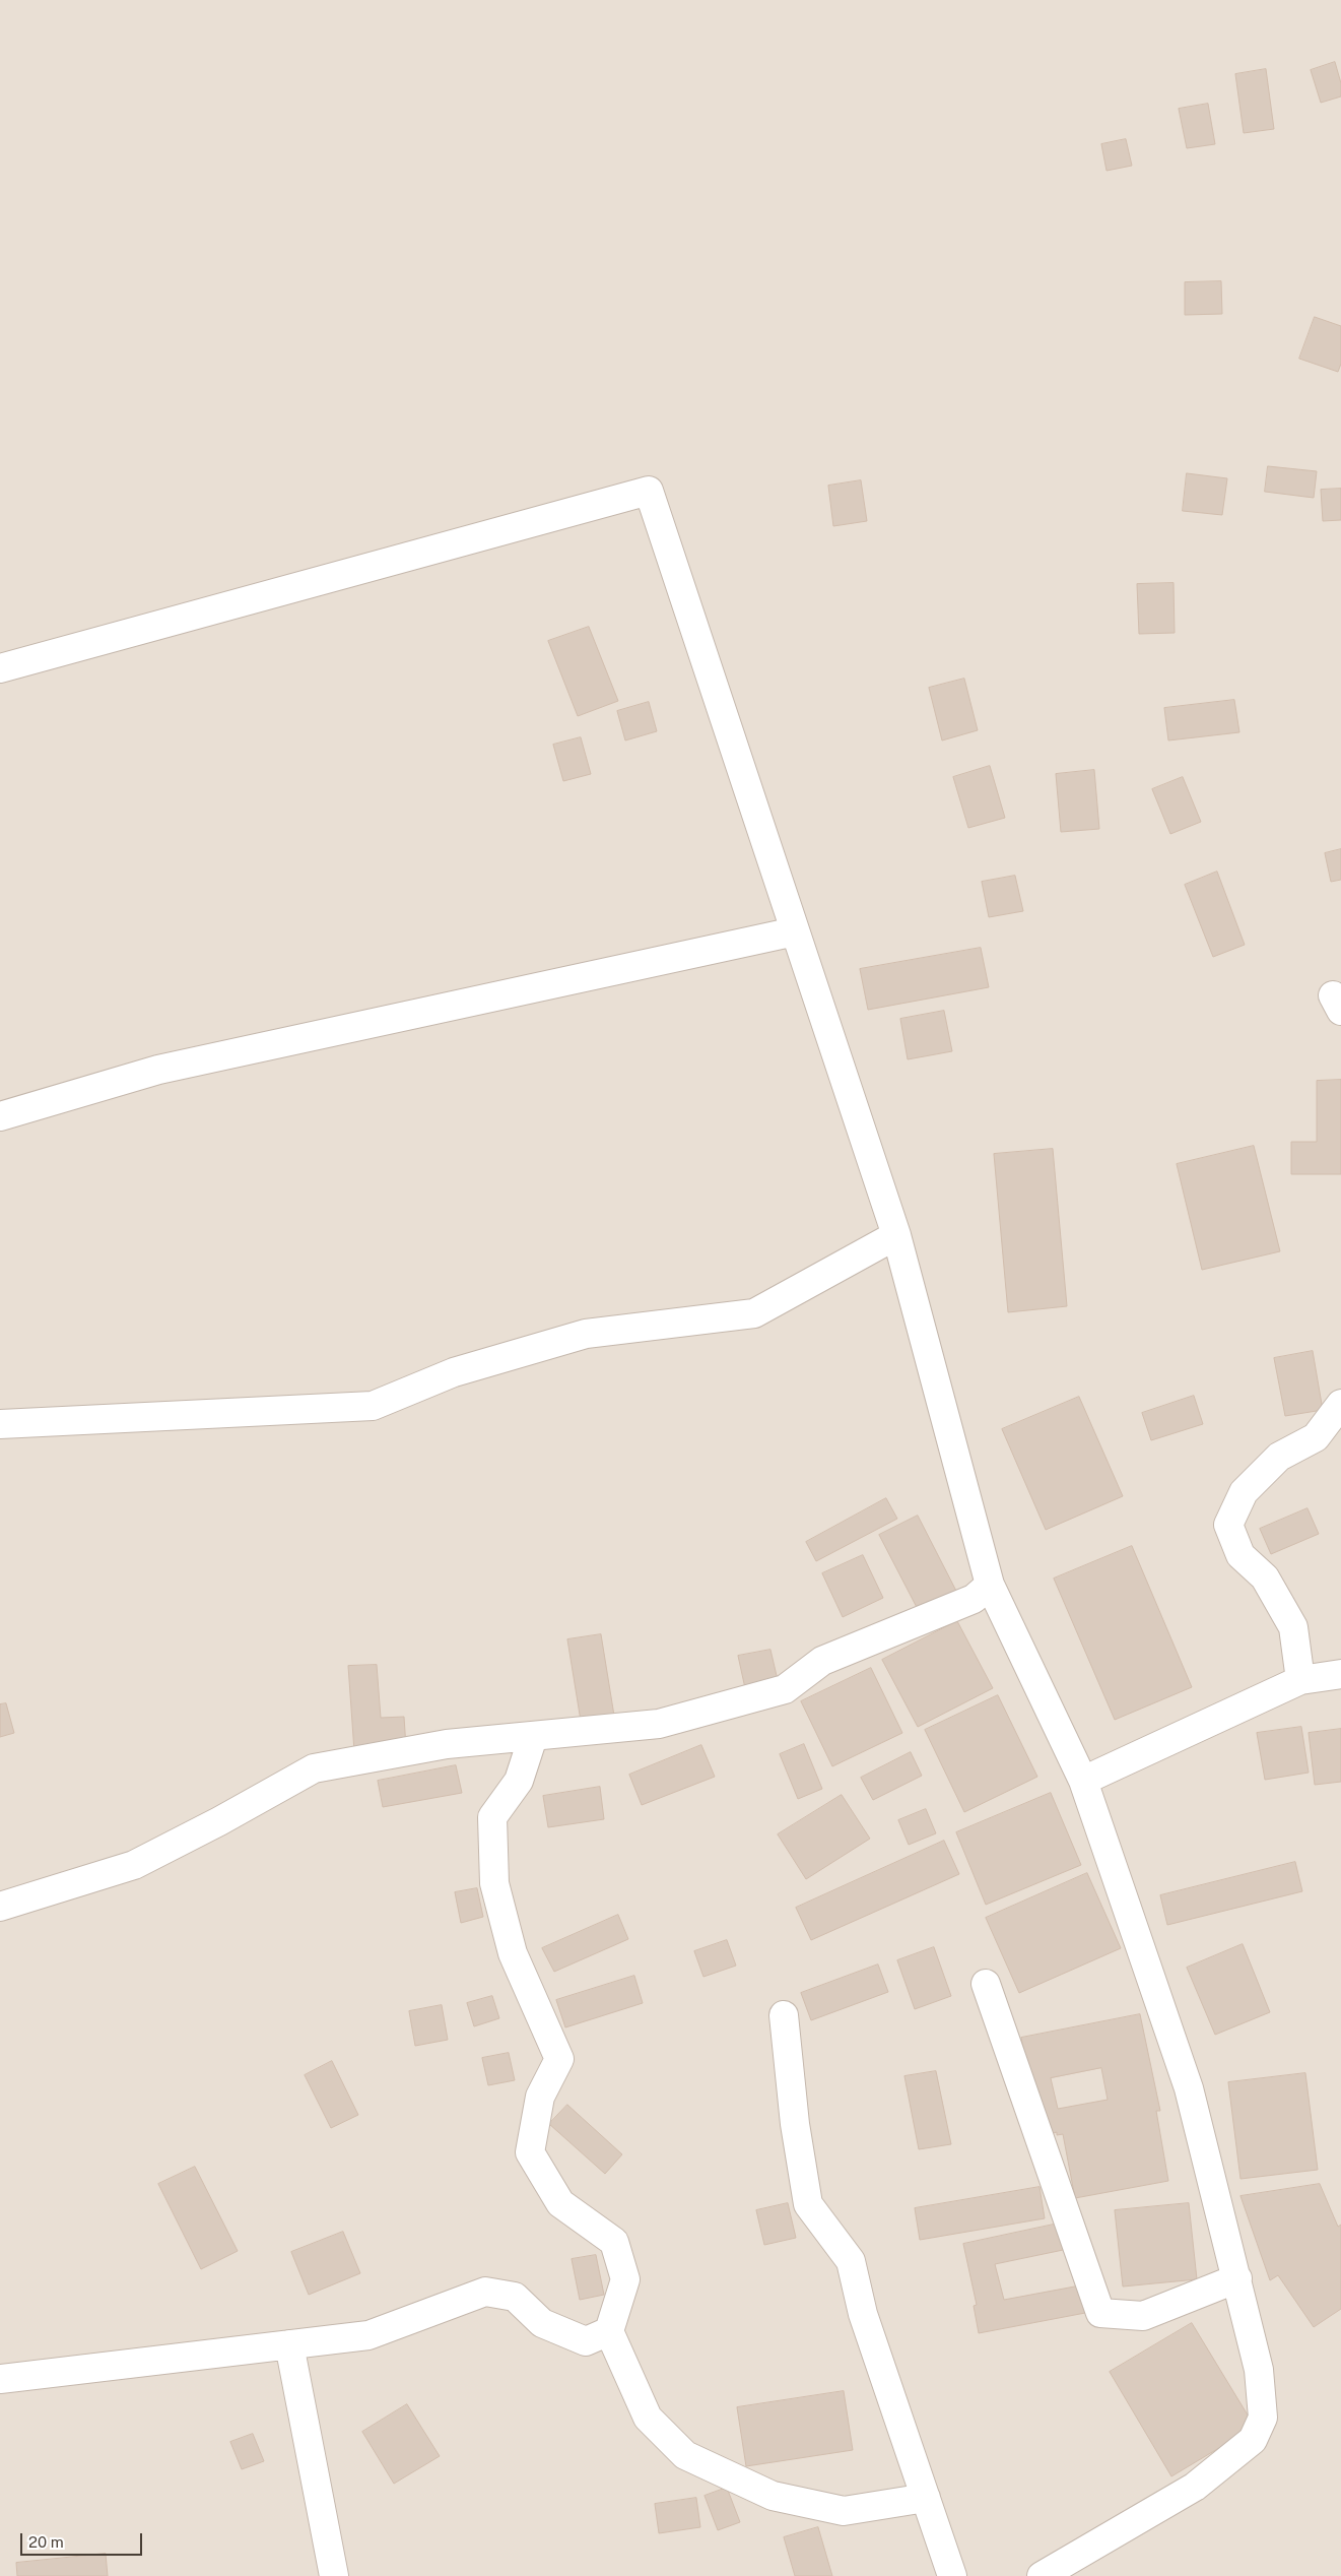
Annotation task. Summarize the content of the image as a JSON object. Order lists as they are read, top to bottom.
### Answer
{
  "scale_bar": "20 m"
}
